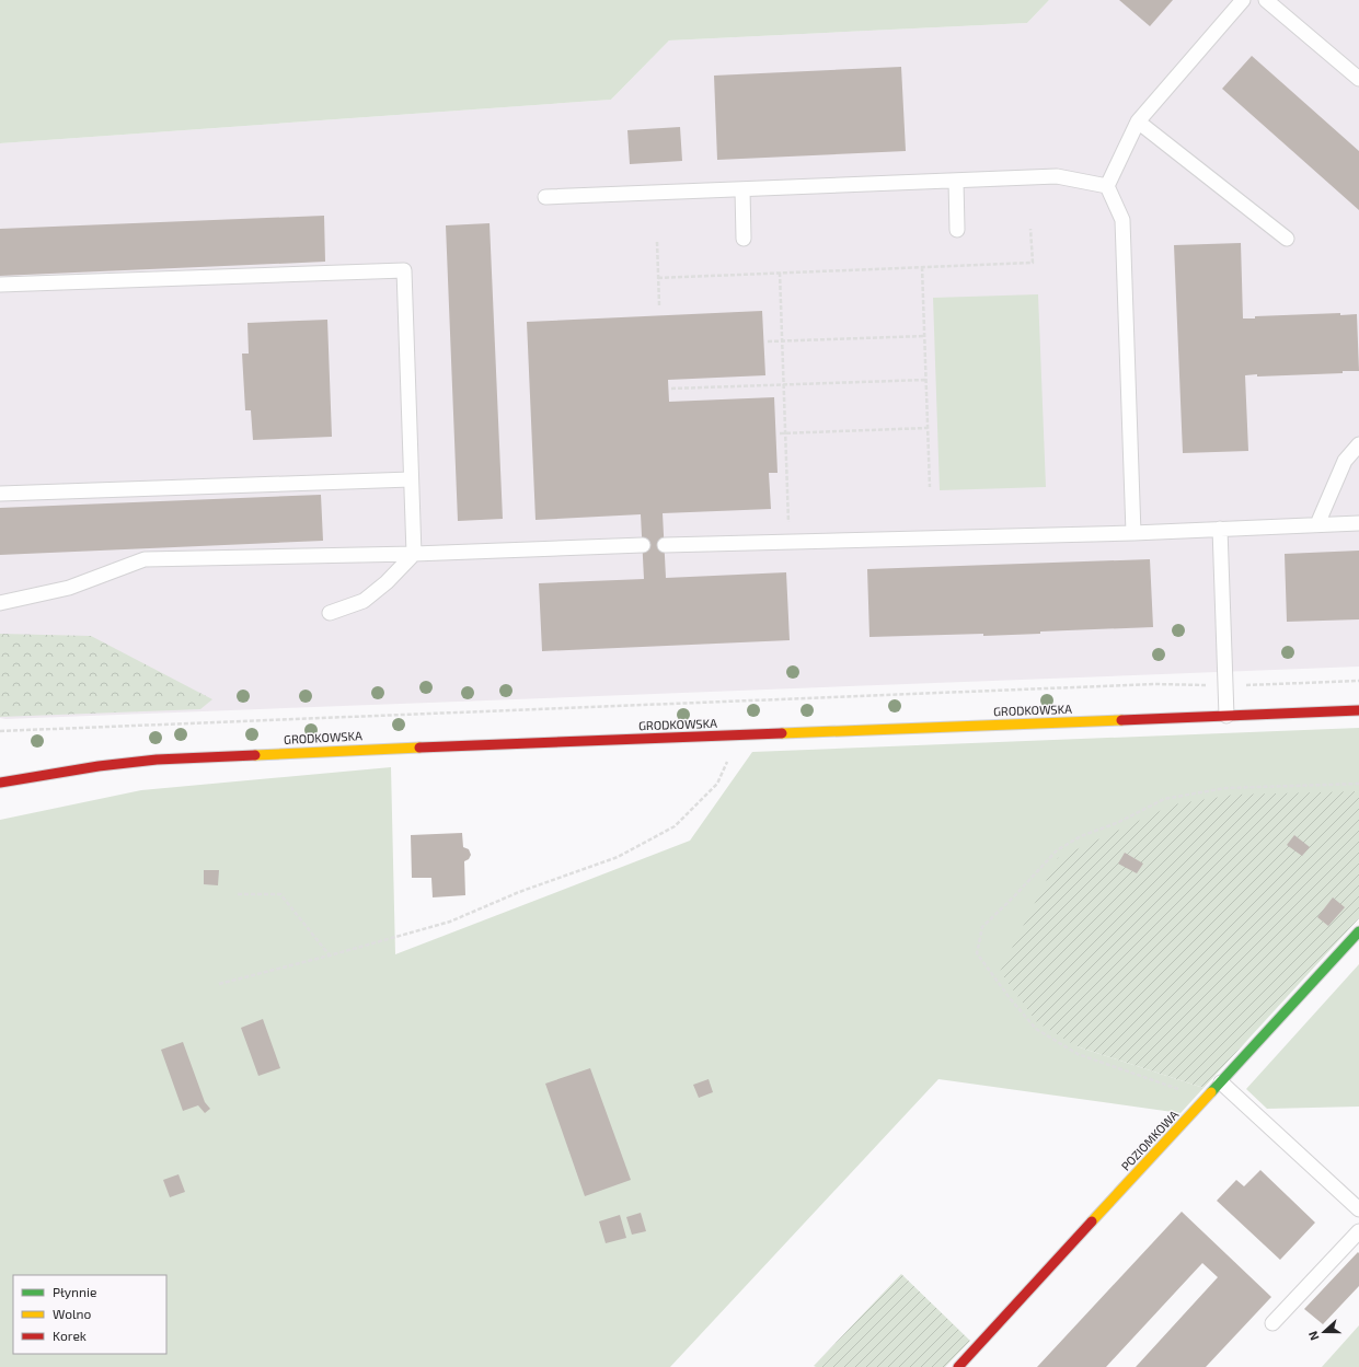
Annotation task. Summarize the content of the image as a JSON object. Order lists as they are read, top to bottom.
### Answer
{
  "streets": {
    "main road": ["GRODKOWSKA", "POZIOMKOWA"]
  },
  "legend": ["Płynnie", "Wolno", "Korek"],
  "north": "left"
}
